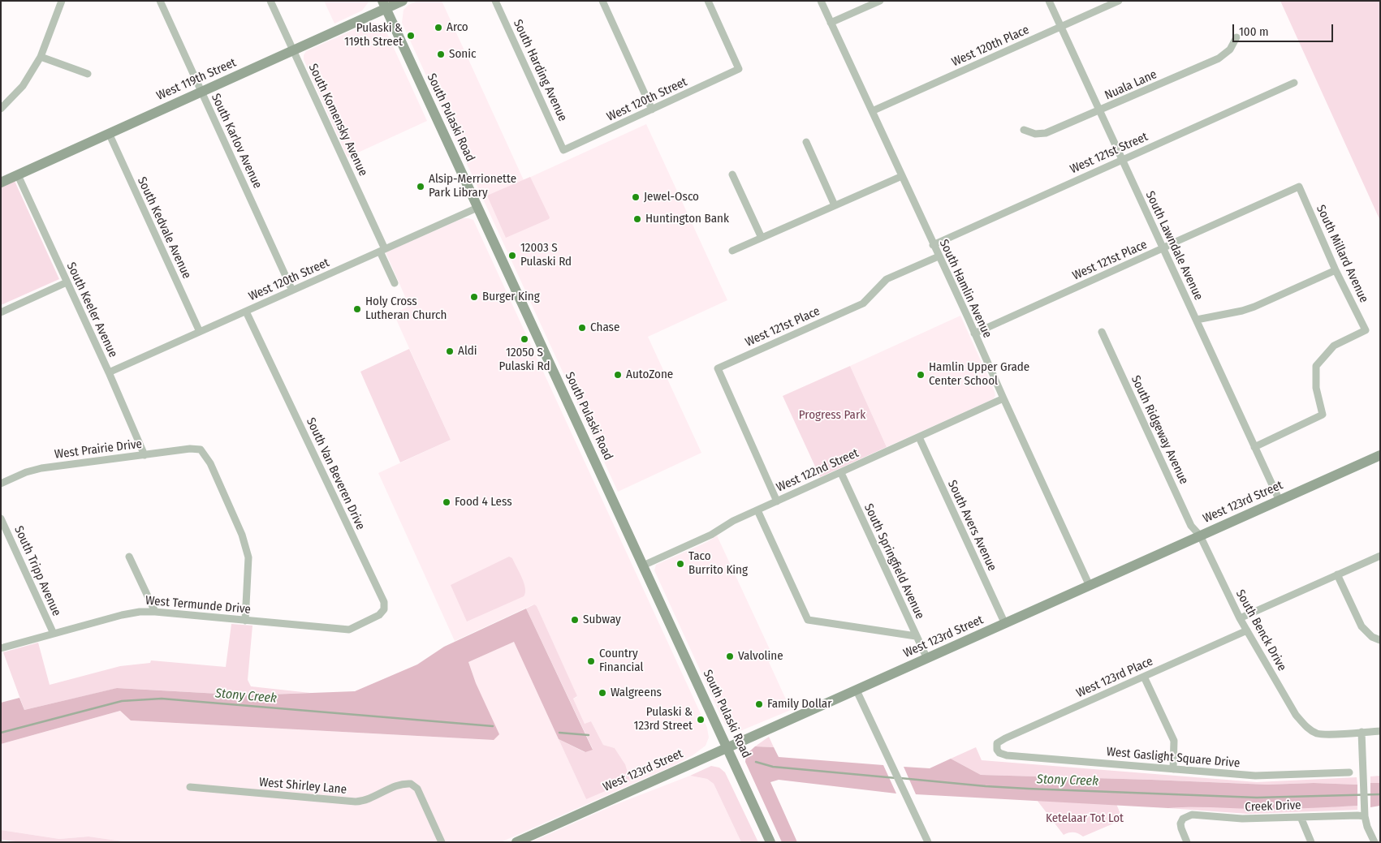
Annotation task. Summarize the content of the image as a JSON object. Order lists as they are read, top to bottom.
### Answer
{
  "streets": {
    "street": [
      "West 120th Place",
      "South Harding Avenue",
      "West 119th Street",
      "Nuala Lane",
      "West 120th Street",
      "South Pulaski Road",
      "South Komensky Avenue",
      "South Karlov Avenue",
      "West 121st Street",
      "South Kedvale Avenue",
      "South Lawndale Avenue",
      "South Millard Avenue",
      "West 121st Place",
      "South Hamlin Avenue",
      "South Keeler Avenue",
      "South Ridgeway Avenue",
      "West Prairie Drive",
      "West 122nd Street",
      "South Van Beveren Drive",
      "West 123rd Street",
      "South Avers Avenue",
      "South Springfield Avenue",
      "South Tripp Avenue",
      "West Termunde Drive",
      "South Benck Drive",
      "West 123rd Place",
      "West Gaslight Square Drive",
      "West Shirley Lane",
      "Creek Drive"
    ]
  },
  "crossings": [
    ["West 120th Place", "South Lawndale Avenue"],
    ["West 120th Place", "South Hamlin Avenue"],
    ["South Harding Avenue", "West 120th Street"],
    ["West 119th Street", "South Pulaski Road"],
    ["West 119th Street", "South Komensky Avenue"],
    ["West 119th Street", "South Karlov Avenue"],
    ["West 119th Street", "South Kedvale Avenue"],
    ["West 119th Street", "South Keeler Avenue"],
    ["Nuala Lane", "South Lawndale Avenue"],
    ["West 120th Street", "South Pulaski Road"],
    ["West 120th Street", "South Komensky Avenue"],
    ["West 120th Street", "South Karlov Avenue"],
    ["West 120th Street", "South Kedvale Avenue"],
    ["West 120th Street", "South Keeler Avenue"],
    ["West 120th Street", "South Van Beveren Drive"],
    ["South Pulaski Road", "West 122nd Street"],
    ["South Pulaski Road", "West 123rd Street"],
    ["West 121st Street", "South Lawndale Avenue"],
    ["West 121st Street", "South Hamlin Avenue"],
    ["South Lawndale Avenue", "South Millard Avenue"],
    ["South Lawndale Avenue", "West 121st Place"],
    ["South Lawndale Avenue", "West 123rd Street"],
    ["South Millard Avenue", "West 121st Place"],
    ["West 121st Place", "South Hamlin Avenue"],
    ["West 121st Place", "West 122nd Street"],
    ["South Hamlin Avenue", "West 122nd Street"],
    ["South Hamlin Avenue", "West 123rd Street"],
    ["South Keeler Avenue", "West Prairie Drive"],
    ["South Ridgeway Avenue", "West 123rd Street"],
    ["South Ridgeway Avenue", "South Benck Drive"],
    ["West Prairie Drive", "West Termunde Drive"],
    ["West 122nd Street", "South Avers Avenue"],
    ["West 122nd Street", "South Springfield Avenue"],
    ["South Van Beveren Drive", "West Termunde Drive"],
    ["West 123rd Street", "South Avers Avenue"],
    ["West 123rd Street", "South Springfield Avenue"],
    ["West 123rd Street", "South Benck Drive"],
    ["South Tripp Avenue", "West Termunde Drive"],
    ["South Benck Drive", "West 123rd Place"],
    ["West 123rd Place", "West Gaslight Square Drive"]
  ],
  "water": ["Stony Creek"],
  "parks": ["Progress Park", "Ketelaar Tot Lot"],
  "places": [
    "Arco",
    "Pulaski & 119th Street",
    "Sonic",
    "Alsip-Merrionette Park Library",
    "Jewel-Osco",
    "Huntington Bank",
    "12003 S Pulaski Rd",
    "Burger King",
    "Holy Cross Lutheran Church",
    "Chase",
    "12050 S Pulaski Rd",
    "Aldi",
    "AutoZone",
    "Hamlin Upper Grade Center School",
    "Food 4 Less",
    "Taco Burrito King",
    "Subway",
    "Valvoline",
    "Country Financial",
    "Walgreens",
    "Family Dollar",
    "Pulaski & 123rd Street"
  ],
  "scale_bar": "100 m"
}
